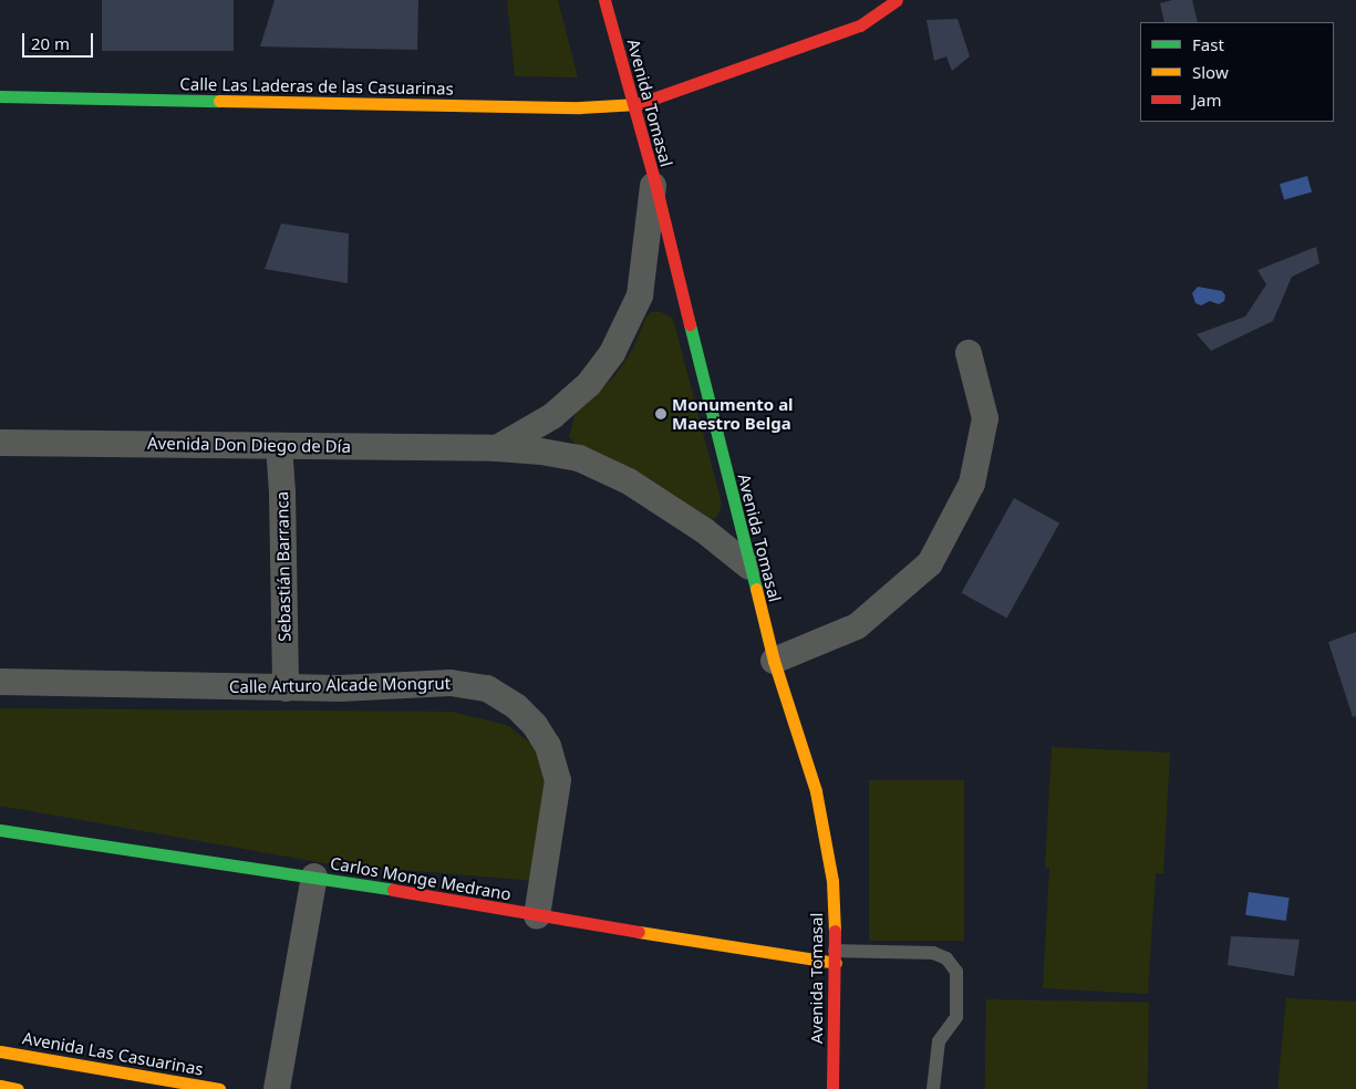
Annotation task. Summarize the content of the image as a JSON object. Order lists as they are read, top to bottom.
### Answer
{
  "streets": {
    "street": [
      "Calle Las Laderas de las Casuarinas",
      "Avenida Tomasal",
      "Avenida Don Diego de Día",
      "Sebastián Barranca",
      "Calle Arturo Alcade Mongrut",
      "Carlos Monge Medrano",
      "Avenida Las Casuarinas"
    ]
  },
  "crossings": [
    ["Calle Las Laderas de las Casuarinas", "Avenida Tomasal"],
    ["Avenida Tomasal", "Avenida Don Diego de Día"],
    ["Avenida Tomasal", "Carlos Monge Medrano"],
    ["Avenida Don Diego de Día", "Sebastián Barranca"],
    ["Sebastián Barranca", "Calle Arturo Alcade Mongrut"],
    ["Calle Arturo Alcade Mongrut", "Carlos Monge Medrano"]
  ],
  "places": ["Monumento al Maestro Belga"],
  "legend": ["Fast", "Slow", "Jam"],
  "scale_bar": "20 m"
}
